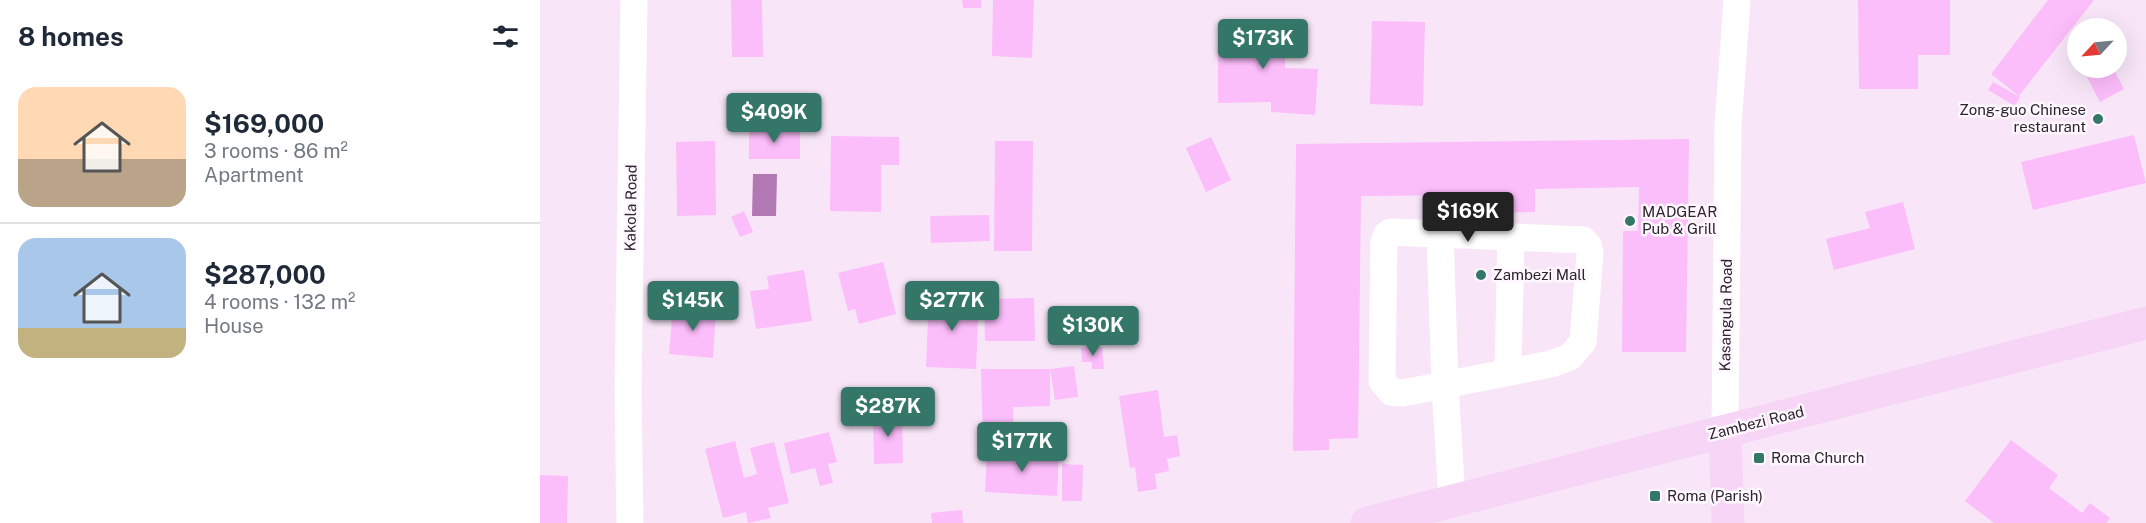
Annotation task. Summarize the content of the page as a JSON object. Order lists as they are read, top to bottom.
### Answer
{
  "streets": {
    "main road": ["Kasangula Road", "Zambezi Road"],
    "street": ["Kakola Road"]
  },
  "crossings": [
    ["Kasangula Road", "Zambezi Road"]
  ],
  "places": {
    "other": ["Zong-guo Chinese restaurant", "MADGEAR Pub & Grill", "Zambezi Mall"],
    "transit": ["Roma Church", "Roma (Parish)"]
  },
  "north": "bottom left",
  "page": {
    "heading": "8 homes",
    "price": [
      "$173K",
      "$409K",
      "$169K",
      "$145K",
      "$277K",
      "$130K",
      "$287K",
      "$177K"
    ],
    "list": [
      {
        "name": "$169,000",
        "note": "3 rooms · 86 m² · Apartment"
      },
      {
        "name": "$287,000",
        "note": "4 rooms · 132 m² · House"
      }
    ]
  }
}
